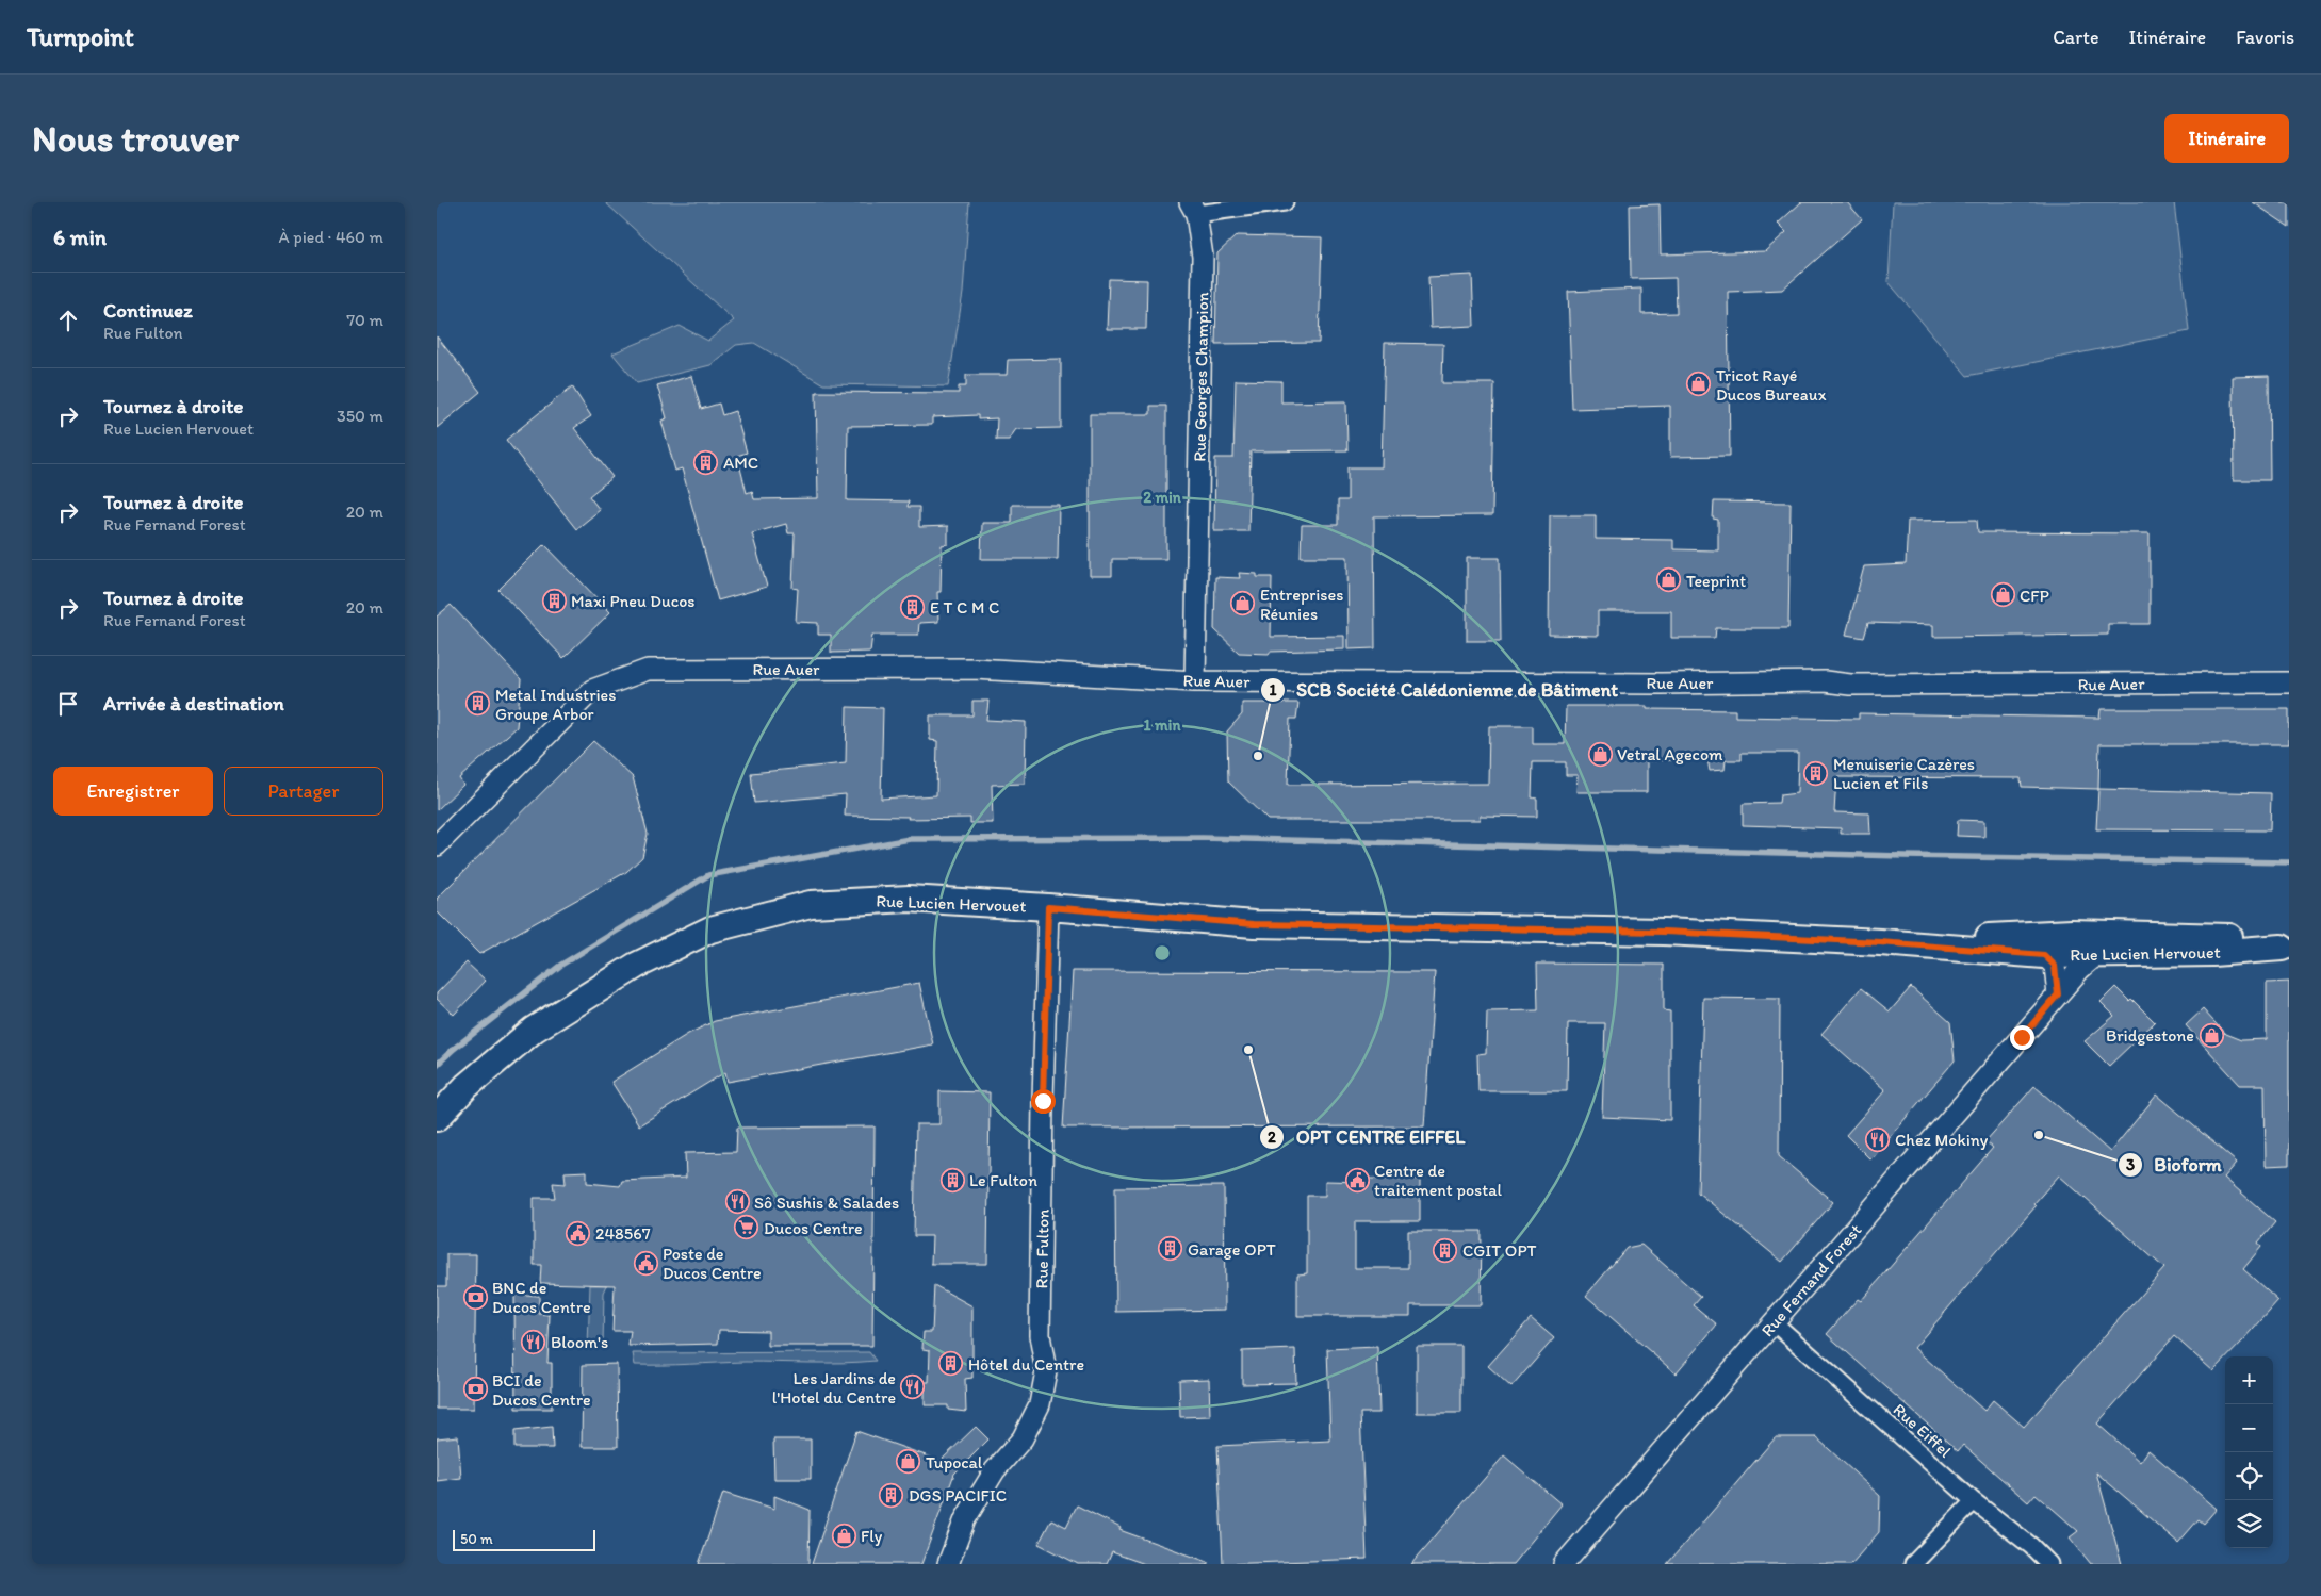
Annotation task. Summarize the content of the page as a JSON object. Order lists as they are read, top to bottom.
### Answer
{
  "streets": {
    "main road": ["Rue Lucien Hervouet", "Rue Fernand Forest"],
    "street": [
      "Rue Georges Champion",
      "Rue Auer",
      "Rue Fulton",
      "Rue Eiffel"
    ]
  },
  "crossings": [
    ["Rue Georges Champion", "Rue Auer"],
    ["Rue Lucien Hervouet", "Rue Fulton"],
    ["Rue Lucien Hervouet", "Rue Fernand Forest"],
    ["Rue Fernand Forest", "Rue Eiffel"]
  ],
  "places": {
    "shop": [
      "Tricot Rayé Ducos Bureaux",
      "Teeprint",
      "CFP",
      "Entreprises Réunies",
      "Vetral Agecom",
      "Bridgestone",
      "Tupocal",
      "Fly"
    ],
    "building": [
      "AMC",
      "Maxi Pneu Ducos",
      "E T C M C",
      "Metal Industries Groupe Arbor",
      "Menuiserie Cazères Lucien et Fils",
      "Le Fulton",
      "Garage OPT",
      "CGIT OPT",
      "Hôtel du Centre",
      "DGS PACIFIC"
    ],
    "other": ["SCB Société Calédonienne de Bâtiment", "OPT CENTRE EIFFEL", "Bioform"],
    "restaurant": [
      "Chez Mokiny",
      "Sô Sushis & Salades",
      "Bloom's",
      "Les Jardins de l'Hotel du Centre"
    ],
    "public building": ["Centre de traitement postal", "248567", "Poste de Ducos Centre"],
    "supermarket": ["Ducos Centre"],
    "bank": ["BNC de Ducos Centre", "BCI de Ducos Centre"]
  },
  "scale_bar": "50 m",
  "page": {
    "header": "Turnpoint",
    "nav": ["Carte", "Itinéraire", "Favoris"],
    "buttons": [
      "Itinéraire",
      ["Enregistrer", "Partager"]
    ],
    "title": "Nous trouver",
    "heading": ["6 min", "À pied · 460 m"],
    "list": [
      ["Continuez", "Rue Fulton", "70 m"],
      ["Tournez à droite", "Rue Lucien Hervouet", "350 m"],
      ["Tournez à droite", "Rue Fernand Forest", "20 m"],
      ["Tournez à droite", "Rue Fernand Forest", "20 m"],
      "Arrivée à destination"
    ],
    "map_buttons": ["+", "−"],
    "scale": "50 m"
  },
  "rings": ["2 min", "1 min"]
}
